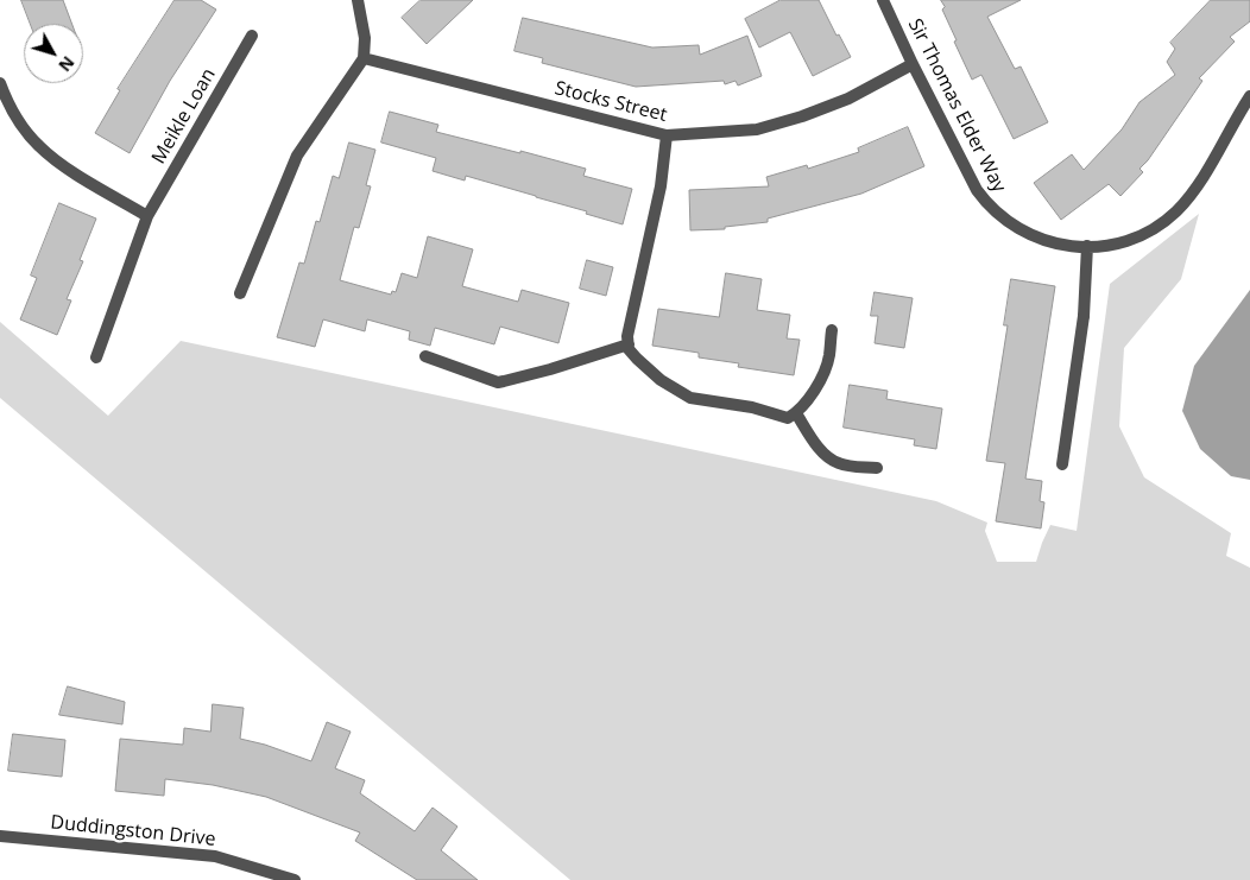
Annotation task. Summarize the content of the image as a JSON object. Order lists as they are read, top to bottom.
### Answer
{
  "streets": {
    "street": [
      "Stocks Street",
      "Sir Thomas Elder Way",
      "Meikle Loan",
      "Duddingston Drive"
    ]
  },
  "crossings": [
    ["Stocks Street", "Sir Thomas Elder Way"]
  ],
  "north": "bottom right"
}
